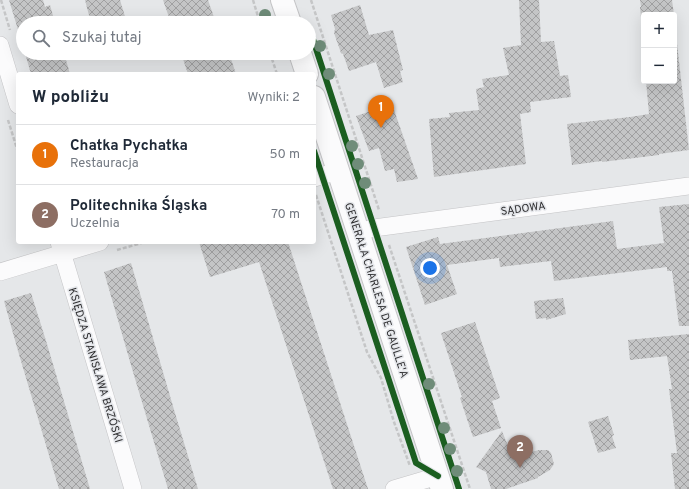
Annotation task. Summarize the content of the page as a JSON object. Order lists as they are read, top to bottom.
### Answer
{
  "streets": {
    "main road": ["GENERAŁA CHARLESA DE GAULLE'A"],
    "street": ["SĄDOWA", "KSIĘDZA STANISŁAWA BRZÓSKI"]
  },
  "crossings": [
    ["SĄDOWA", "GENERAŁA CHARLESA DE GAULLE'A"]
  ],
  "page": {
    "map_buttons": ["+", "−"],
    "search": "Szukaj tutaj",
    "heading": ["W pobliżu", "Wyniki: 2"],
    "pins": ["1", "2"],
    "list": [
      {
        "mark": "1",
        "name": "Chatka Pychatka",
        "note": "Restauracja",
        "value": "50 m"
      },
      {
        "mark": "2",
        "name": "Politechnika Śląska",
        "note": "Uczelnia",
        "value": "70 m"
      }
    ]
  }
}
